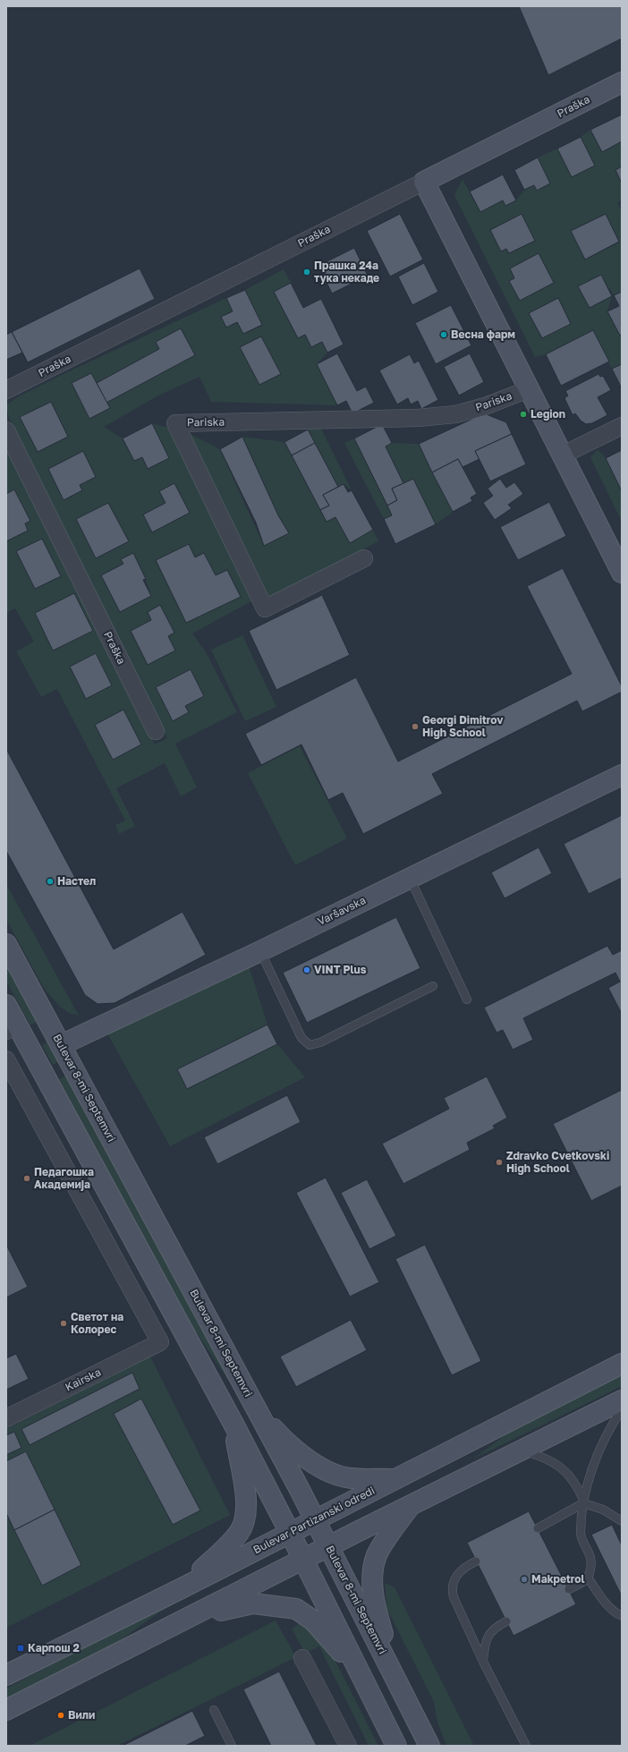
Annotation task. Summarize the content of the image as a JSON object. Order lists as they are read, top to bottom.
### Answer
{
  "streets": {
    "street": [
      "Praška",
      "Pariska",
      "Varšavska",
      "Bulevar 8-mi Septemvri",
      "Kairska",
      "Bulevar Partizanski odredi"
    ]
  },
  "crossings": [
    ["Varšavska", "Bulevar 8-mi Septemvri"],
    ["Bulevar 8-mi Septemvri", "Bulevar Partizanski odredi"]
  ],
  "places": {
    "other": [
      "Прашка 24а тука некаде",
      "Весна фарм",
      "Legion",
      "Georgi Dimitrov High School",
      "Настел",
      "VINT Plus",
      "Zdravko Cvetkovski High School",
      "Педагошка Академија",
      "Светот на Колорес",
      "Makpetrol",
      "Вили"
    ],
    "transit": ["Карпош 2"]
  }
}
